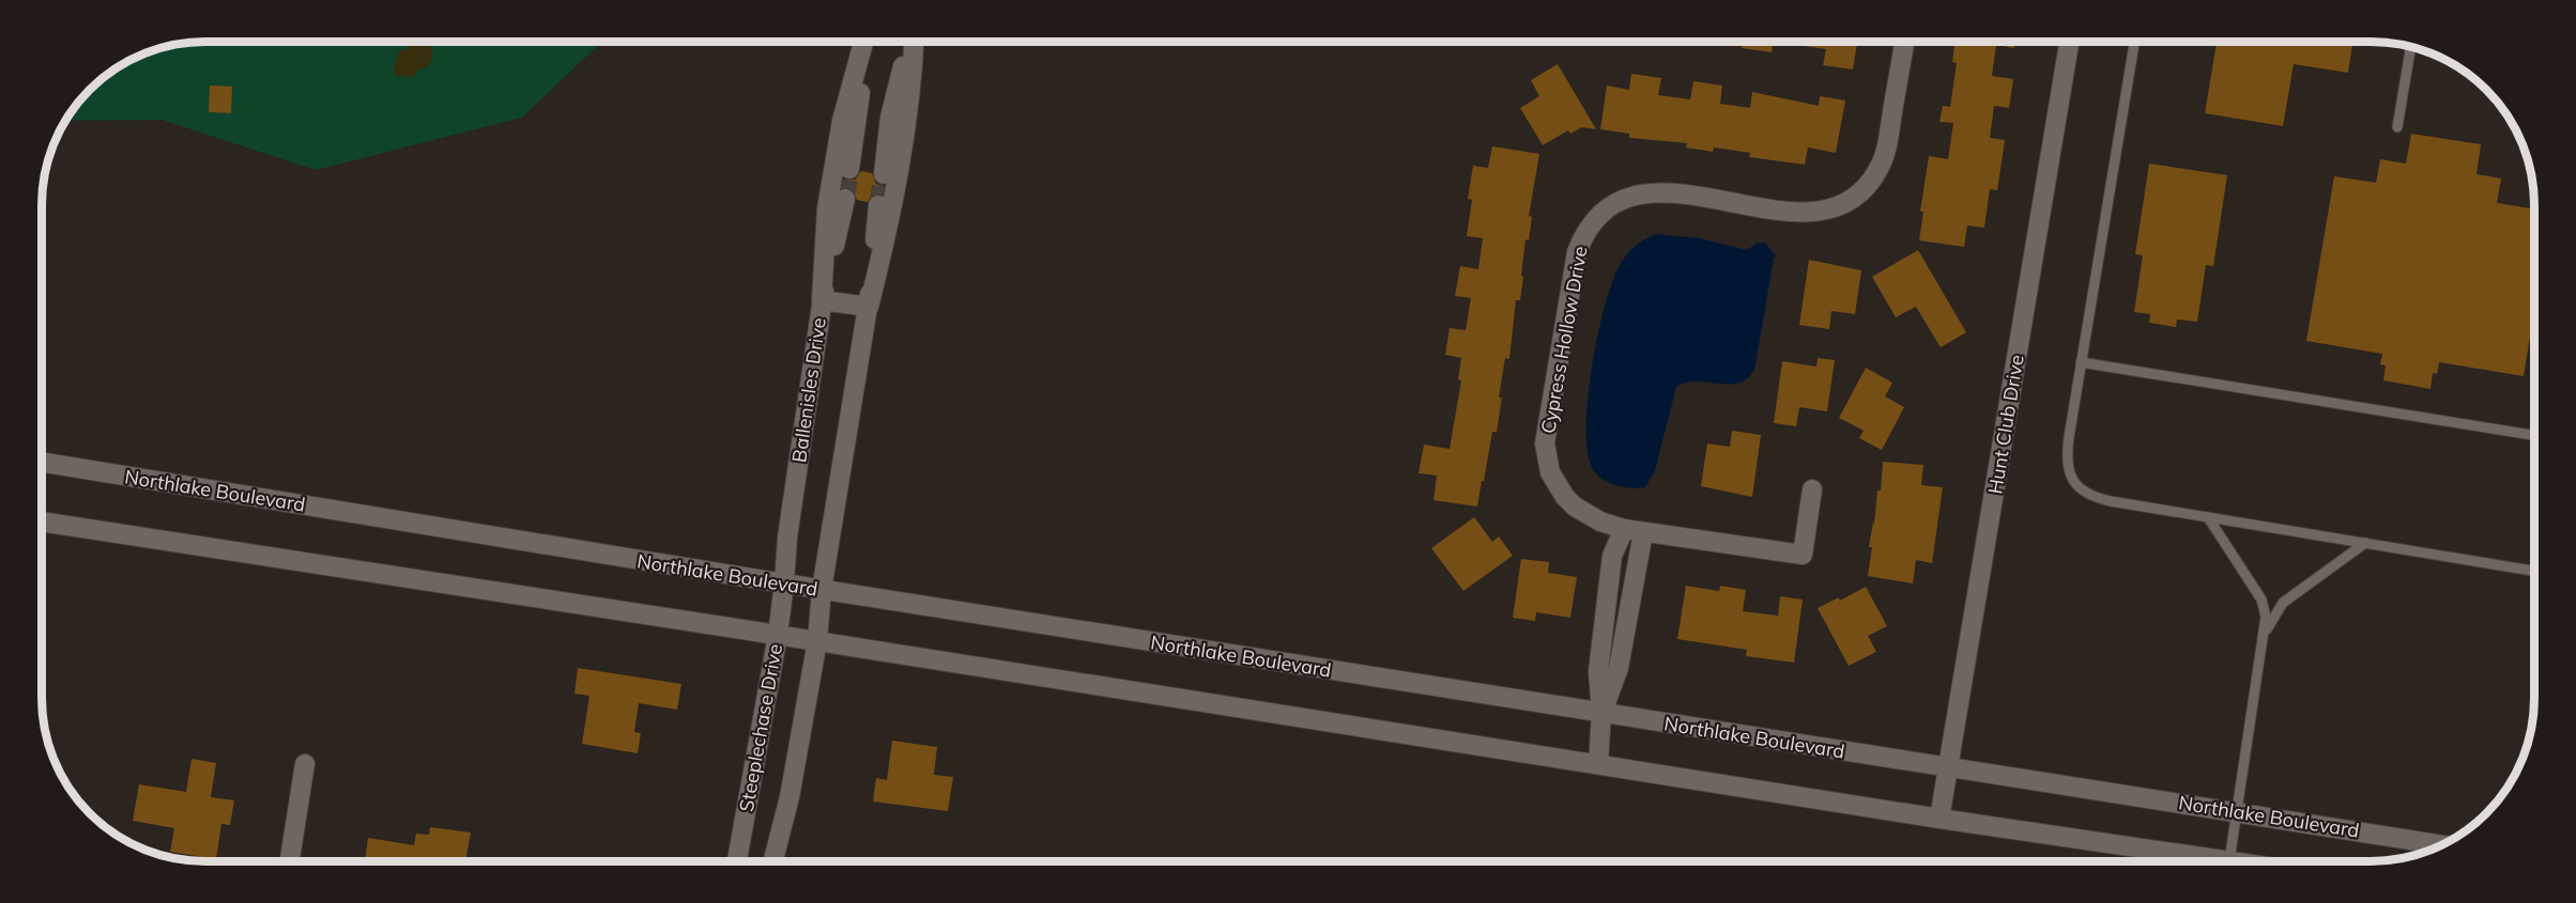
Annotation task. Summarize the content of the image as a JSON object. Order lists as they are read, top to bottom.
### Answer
{
  "streets": {
    "main road": [
      "Cypress Hollow Drive",
      "Ballenisles Drive",
      "Hunt Club Drive",
      "Northlake Boulevard",
      "Steeplechase Drive"
    ]
  },
  "crossings": [
    ["Ballenisles Drive", "Northlake Boulevard"],
    ["Ballenisles Drive", "Steeplechase Drive"],
    ["Hunt Club Drive", "Northlake Boulevard"],
    ["Northlake Boulevard", "Steeplechase Drive"]
  ]
}
